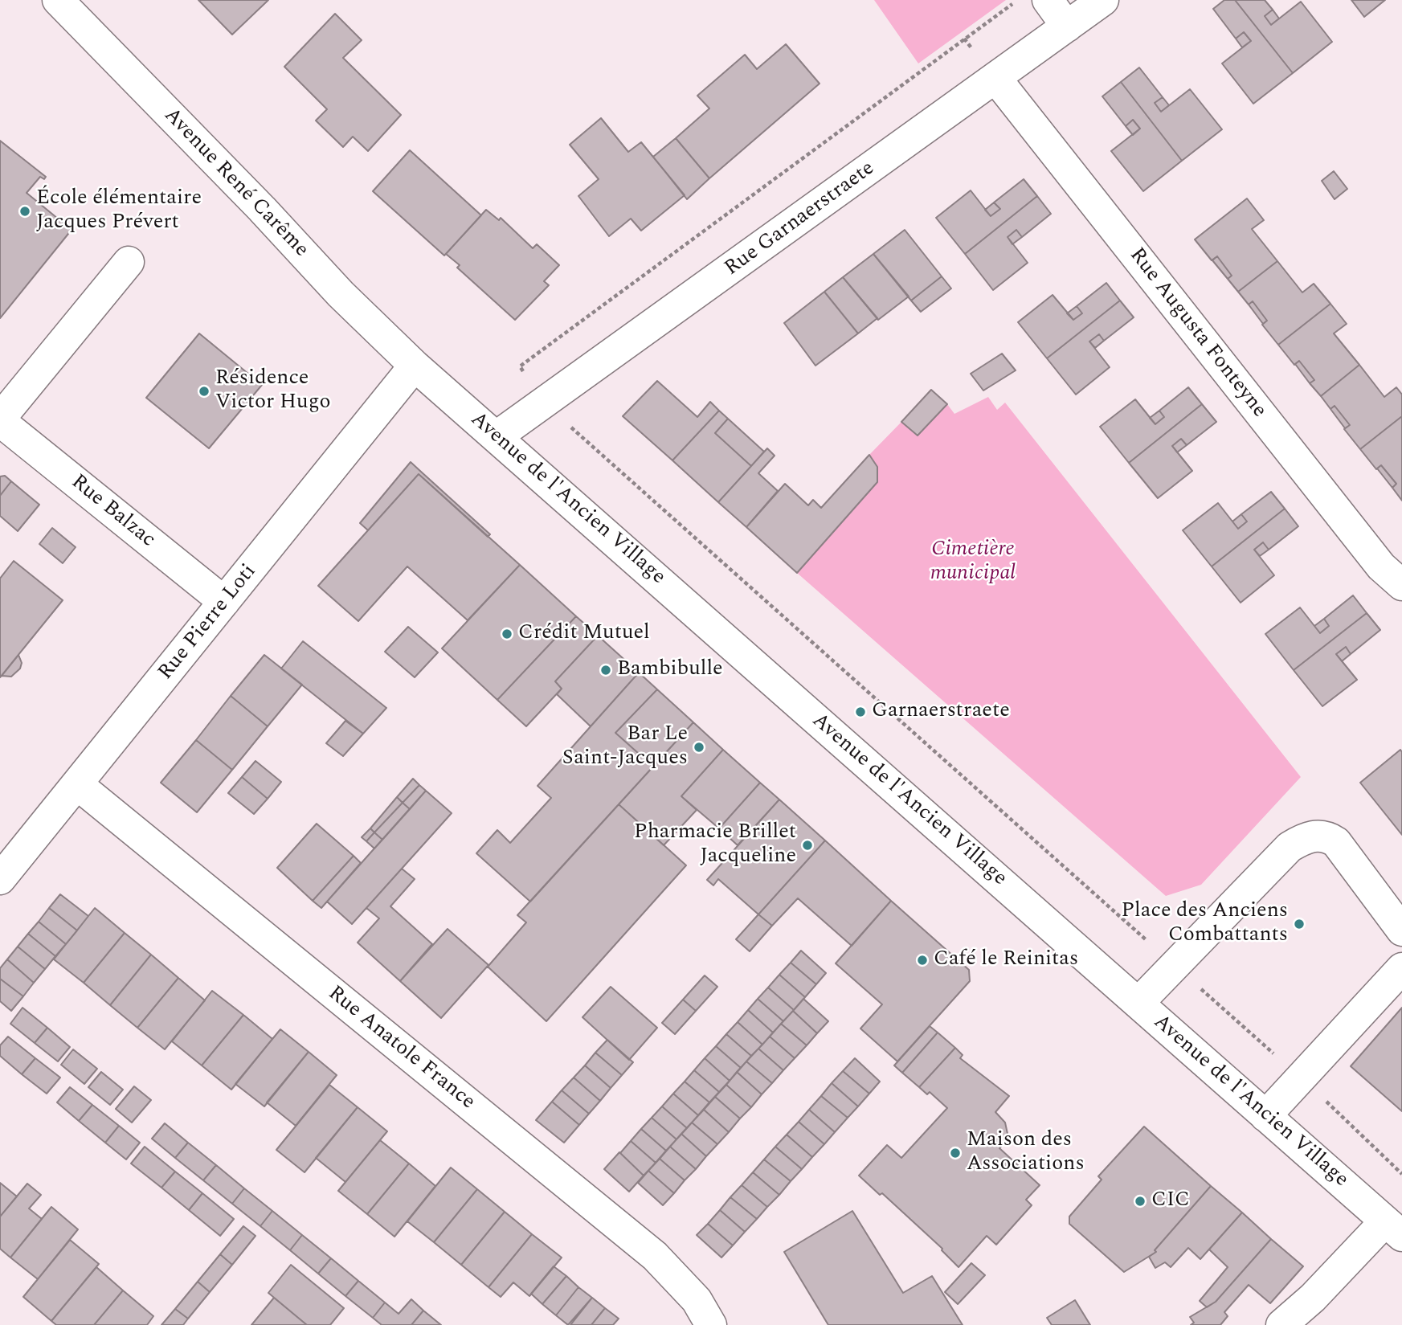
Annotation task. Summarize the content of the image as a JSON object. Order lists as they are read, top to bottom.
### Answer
{
  "streets": {
    "street": [
      "Avenue René Carême",
      "Rue Garnaerstraete",
      "Rue Augusta Fonteyne",
      "Avenue de l'Ancien Village",
      "Rue Balzac",
      "Rue Pierre Loti",
      "Rue Anatole France"
    ]
  },
  "crossings": [
    ["Avenue René Carême", "Avenue de l'Ancien Village"],
    ["Avenue René Carême", "Rue Pierre Loti"],
    ["Rue Garnaerstraete", "Rue Augusta Fonteyne"],
    ["Rue Garnaerstraete", "Avenue de l'Ancien Village"],
    ["Avenue de l'Ancien Village", "Rue Pierre Loti"],
    ["Rue Balzac", "Rue Pierre Loti"],
    ["Rue Pierre Loti", "Rue Anatole France"]
  ],
  "parks": ["Cimetière municipal"],
  "places": [
    "École élémentaire Jacques Prévert",
    "Résidence Victor Hugo",
    "Crédit Mutuel",
    "Bambibulle",
    "Garnaerstraete",
    "Bar Le Saint-Jacques",
    "Pharmacie Brillet Jacqueline",
    "Place des Anciens Combattants",
    "Café le Reinitas",
    "Maison des Associations",
    "CIC"
  ]
}
